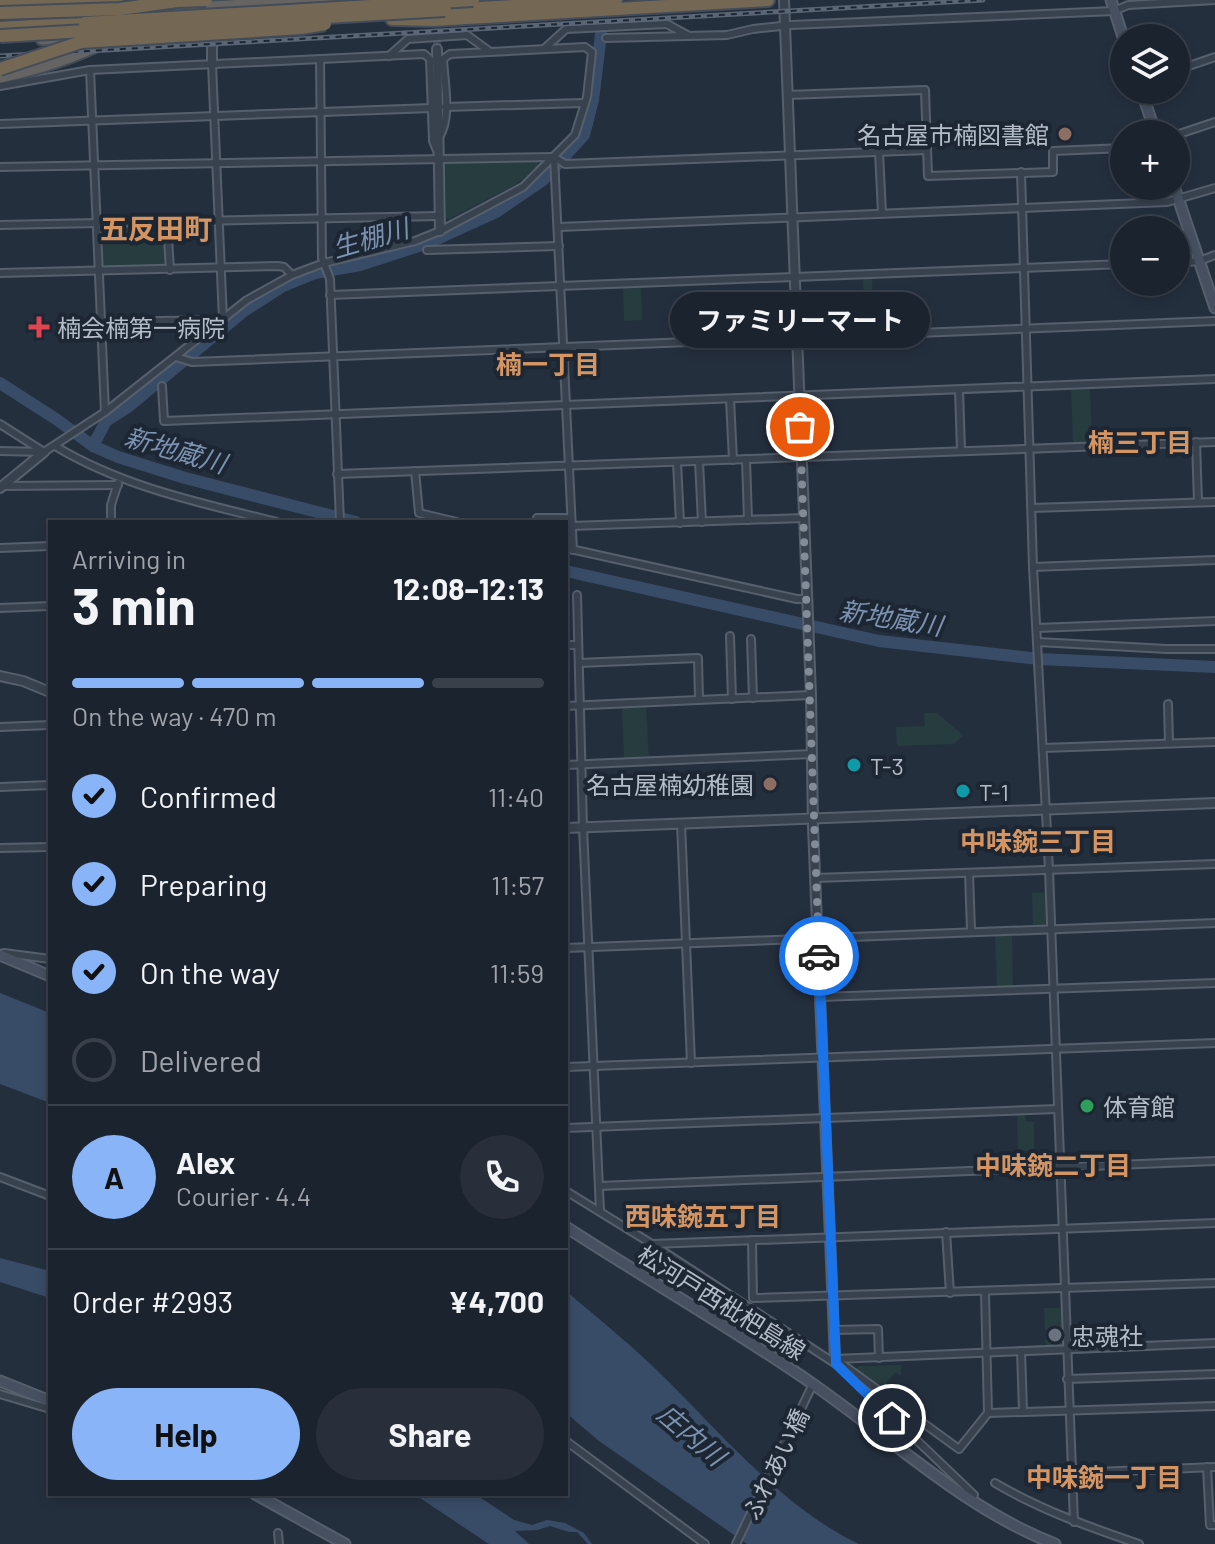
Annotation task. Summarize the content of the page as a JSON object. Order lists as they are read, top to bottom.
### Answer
{
  "streets": {
    "main road": ["松河戸西枇杷島線"],
    "street": ["ふれあい橋"]
  },
  "crossings": [
    ["松河戸西枇杷島線", "ふれあい橋"]
  ],
  "districts": [
    "五反田町",
    "楠一丁目",
    "楠三丁目",
    "中味鋺三丁目",
    "中味鋺二丁目",
    "西味鋺五丁目",
    "中味鋺一丁目"
  ],
  "water": ["生棚川", "新地蔵川", "庄内川"],
  "places": {
    "other": [
      "名古屋市楠図書館",
      "ファミリーマート",
      "T-3",
      "名古屋楠幼稚園",
      "T-1",
      "体育館",
      "忠魂社"
    ],
    "health": ["楠会楠第一病院"]
  },
  "page": {
    "map_buttons": ["+", "−"],
    "bubble": "ファミリーマート",
    "heading": ["3 min", "Arriving in", "12:08–12:13"],
    "panel": [
      "Alex",
      "Courier · 4.4",
      "Order #2993",
      "¥4,700"
    ],
    "bar": "On the way · 470 m",
    "list": [
      ["Confirmed", "11:40"],
      ["Preparing", "11:57"],
      ["On the way", "11:59"],
      "Delivered"
    ],
    "round": "A",
    "buttons": ["Help", "Share"]
  }
}
